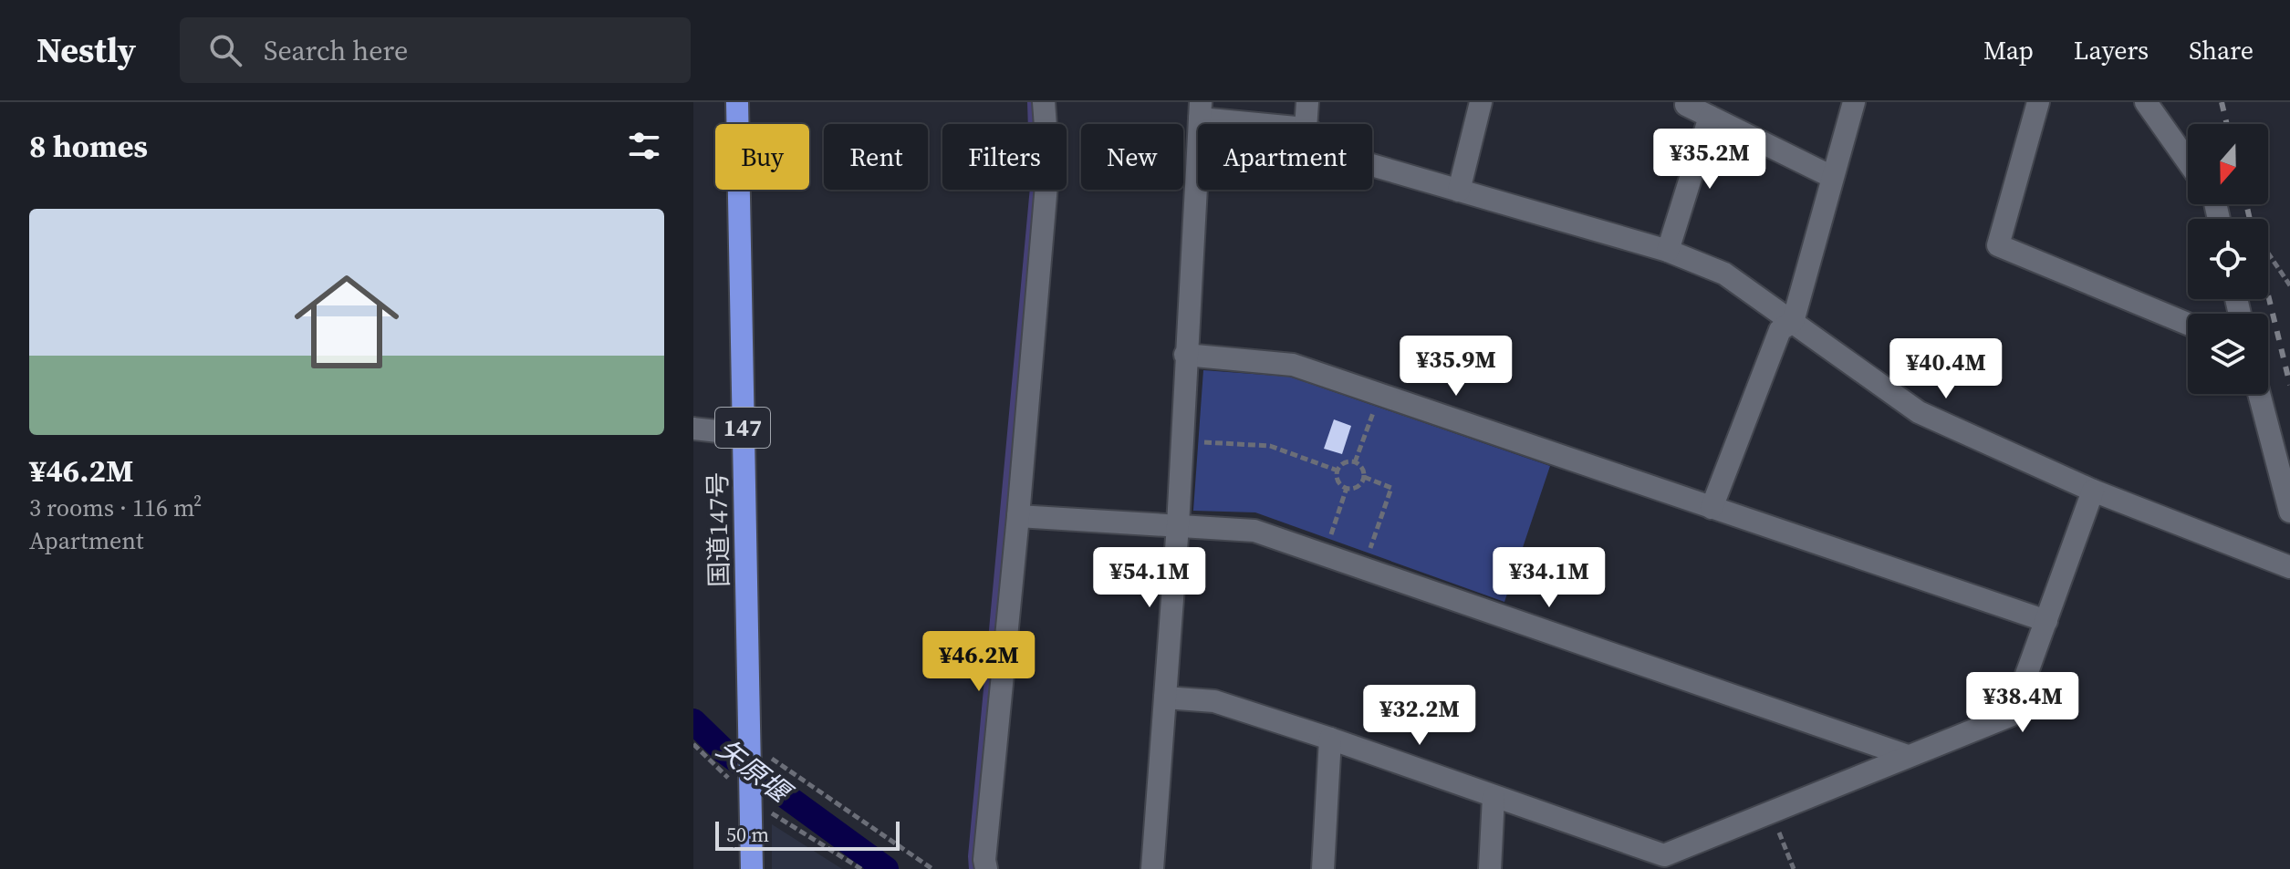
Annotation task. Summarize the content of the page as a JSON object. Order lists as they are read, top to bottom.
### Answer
{
  "streets": {
    "highway": ["147", "国道147号"]
  },
  "water": ["矢原堰"],
  "scale_bar": "50 m",
  "north": "bottom",
  "page": {
    "header": "Nestly",
    "search": "Search here",
    "nav": ["Map", "Layers", "Share"],
    "heading": "8 homes",
    "chip": [
      "Buy",
      "Rent",
      "Filters",
      "New",
      "Apartment"
    ],
    "price": [
      "¥35.2M",
      "¥35.9M",
      "¥40.4M",
      "¥54.1M",
      "¥34.1M",
      "¥46.2M",
      "¥38.4M",
      "¥32.2M"
    ],
    "list": [
      {
        "name": "¥46.2M",
        "note": "3 rooms · 116 m² · Apartment"
      }
    ],
    "scale": "50 m"
  }
}
